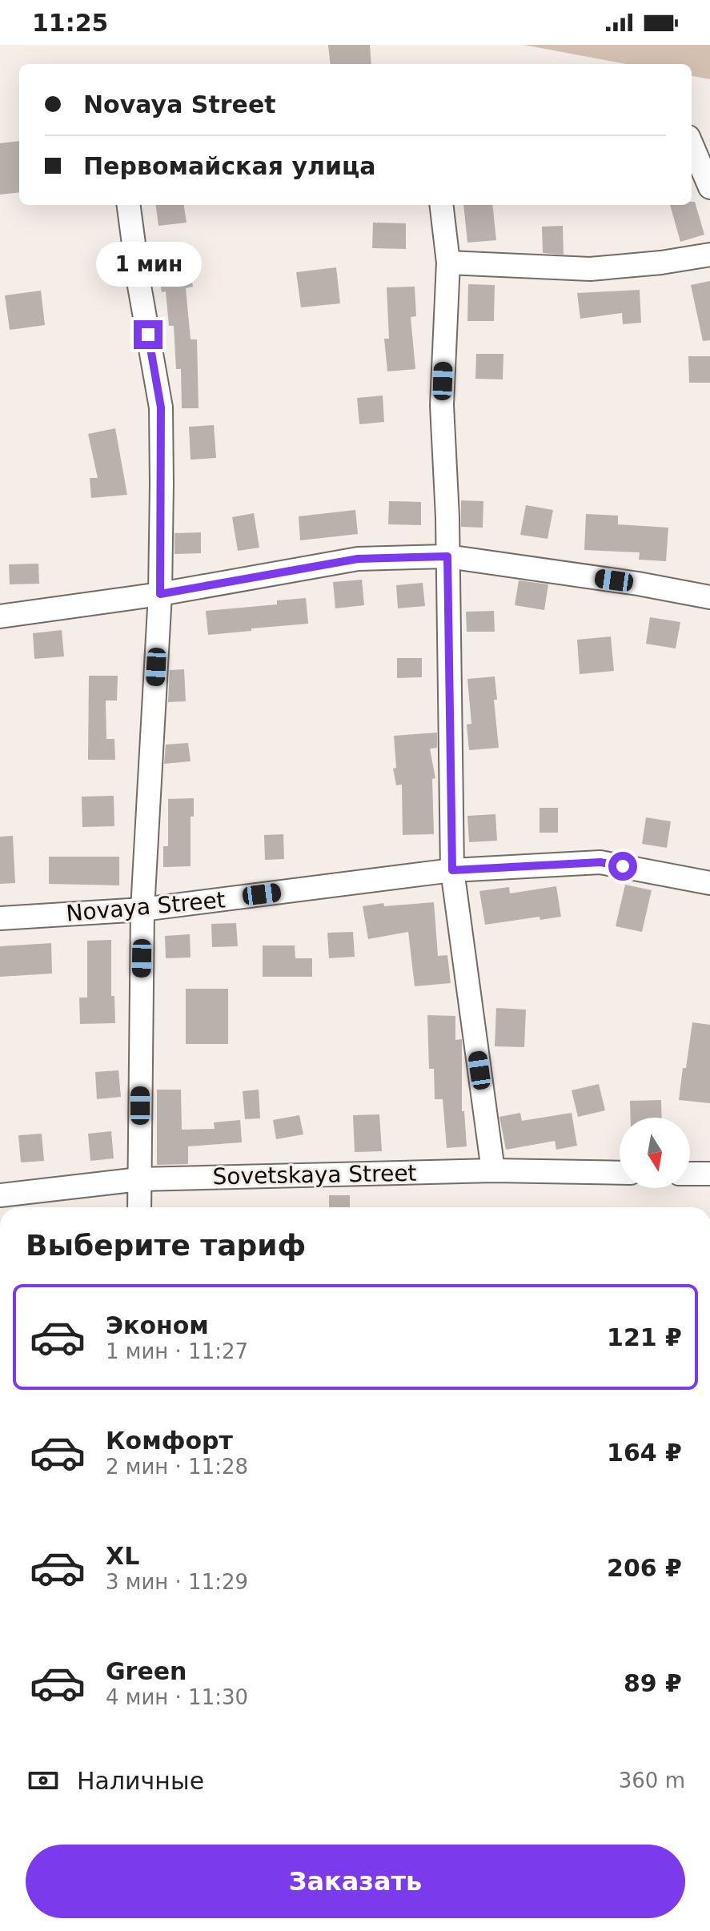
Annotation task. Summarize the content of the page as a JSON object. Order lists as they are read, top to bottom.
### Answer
{
  "streets": {
    "street": ["Novaya Street", "Sovetskaya Street"]
  },
  "north": "bottom",
  "page": {
    "status": "11:25",
    "banner": ["Novaya Street", "Первомайская улица"],
    "bubble": "1 мин",
    "heading": "Выберите тариф",
    "list": [
      {
        "name": "Эконом",
        "note": "1 мин · 11:27",
        "value": "121 ₽"
      },
      {
        "name": "Комфорт",
        "note": "2 мин · 11:28",
        "value": "164 ₽"
      },
      {
        "name": "XL",
        "note": "3 мин · 11:29",
        "value": "206 ₽"
      },
      {
        "name": "Green",
        "note": "4 мин · 11:30",
        "value": "89 ₽"
      }
    ],
    "pay": ["Наличные", "360 m"],
    "buttons": "Заказать"
  }
}
